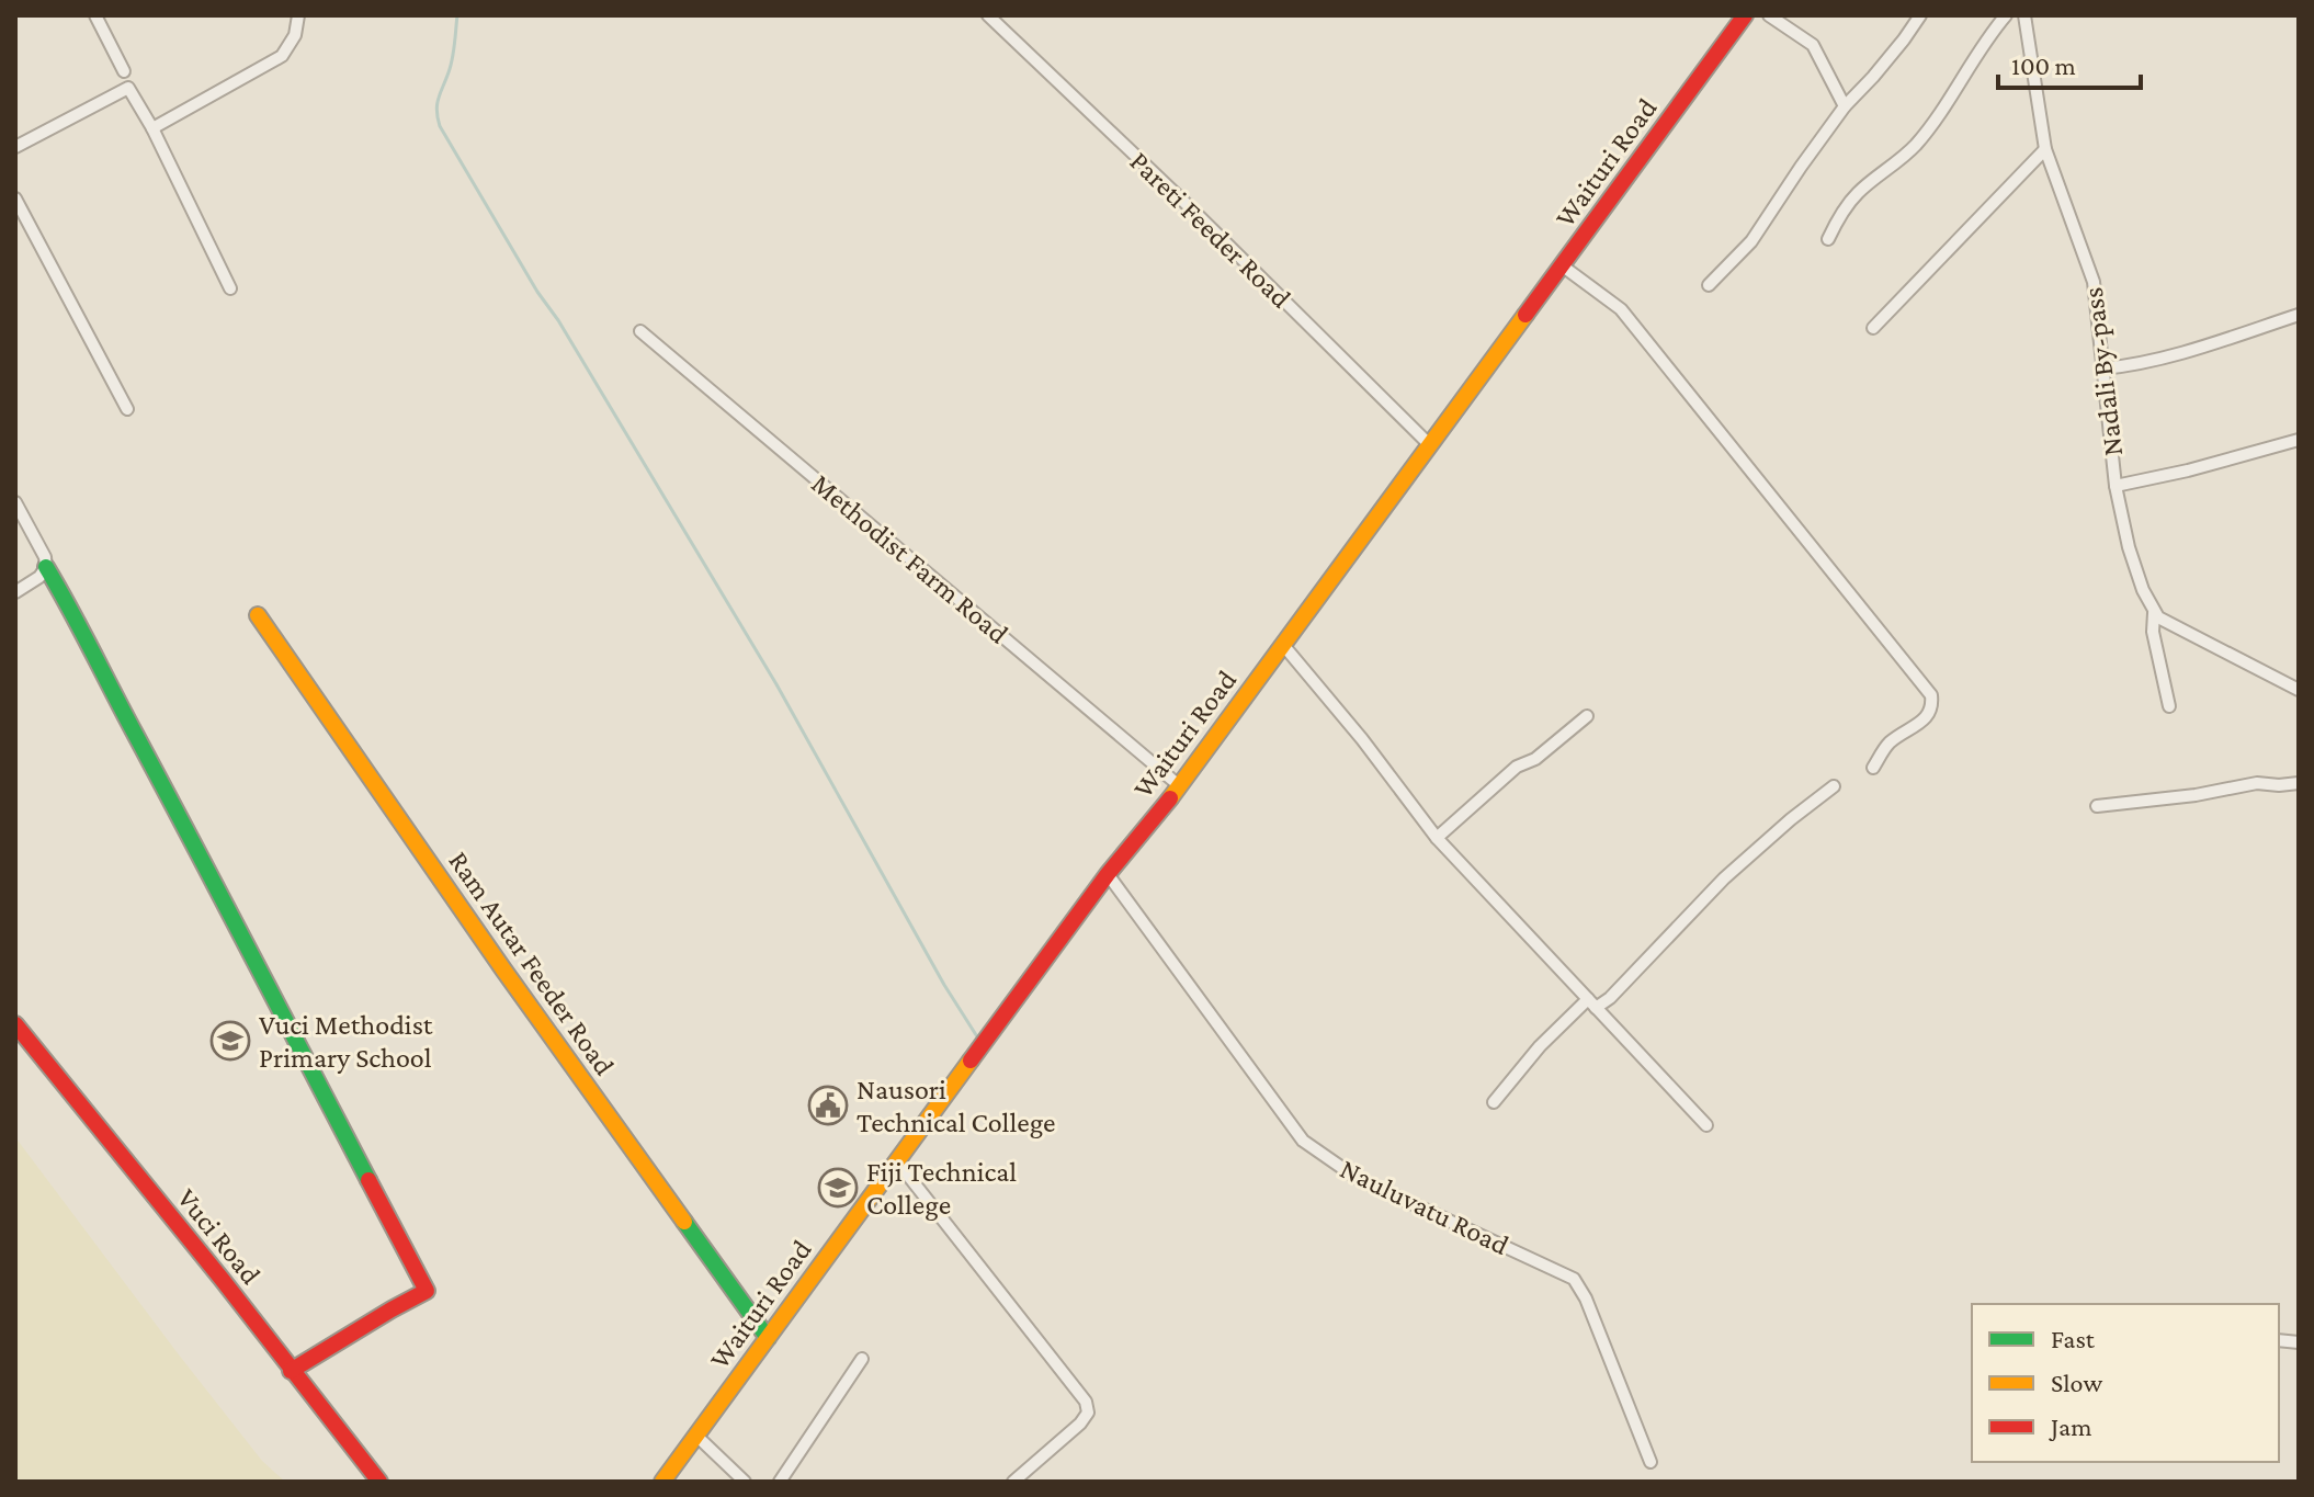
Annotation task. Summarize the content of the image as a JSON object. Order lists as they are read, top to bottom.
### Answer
{
  "streets": {
    "main road": ["Waituri Road", "Ram Autar Feeder Road", "Vuci Road"],
    "street": [
      "Pareti Feeder Road",
      "Nadali By-pass",
      "Methodist Farm Road",
      "Nauluvatu Road"
    ]
  },
  "crossings": [
    ["Waituri Road", "Pareti Feeder Road"],
    ["Waituri Road", "Methodist Farm Road"],
    ["Waituri Road", "Ram Autar Feeder Road"],
    ["Waituri Road", "Nauluvatu Road"]
  ],
  "places": {
    "school or university": ["Vuci Methodist Primary School", "Fiji Technical College"],
    "public building": ["Nausori Technical College"]
  },
  "legend": ["Fast", "Slow", "Jam"],
  "scale_bar": "100 m"
}
